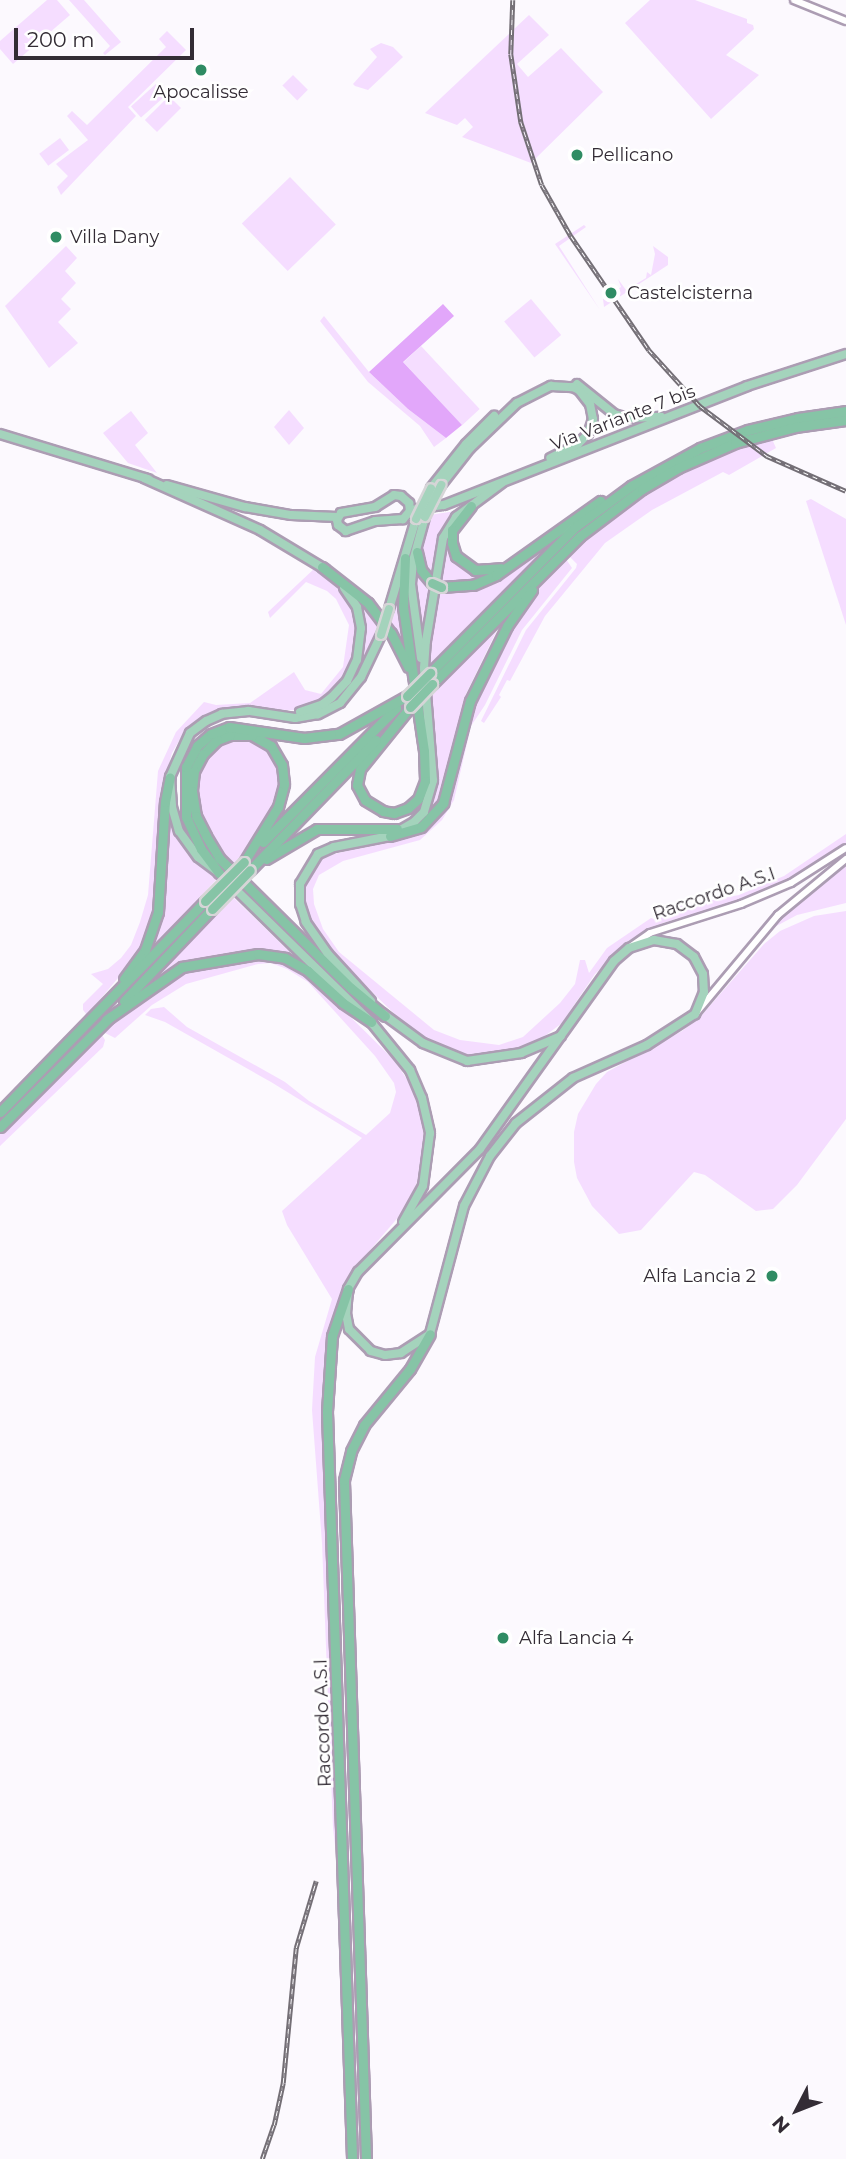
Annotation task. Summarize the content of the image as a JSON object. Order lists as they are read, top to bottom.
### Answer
{
  "streets": {
    "highway": ["Raccordo A.S.I"],
    "main road": ["Via Variante 7 bis"]
  },
  "places": [
    "Apocalisse",
    "Pellicano",
    "Villa Dany",
    "Castelcisterna",
    "Alfa Lancia 2",
    "Alfa Lancia 4"
  ],
  "scale_bar": "200 m",
  "north": "bottom left"
}
